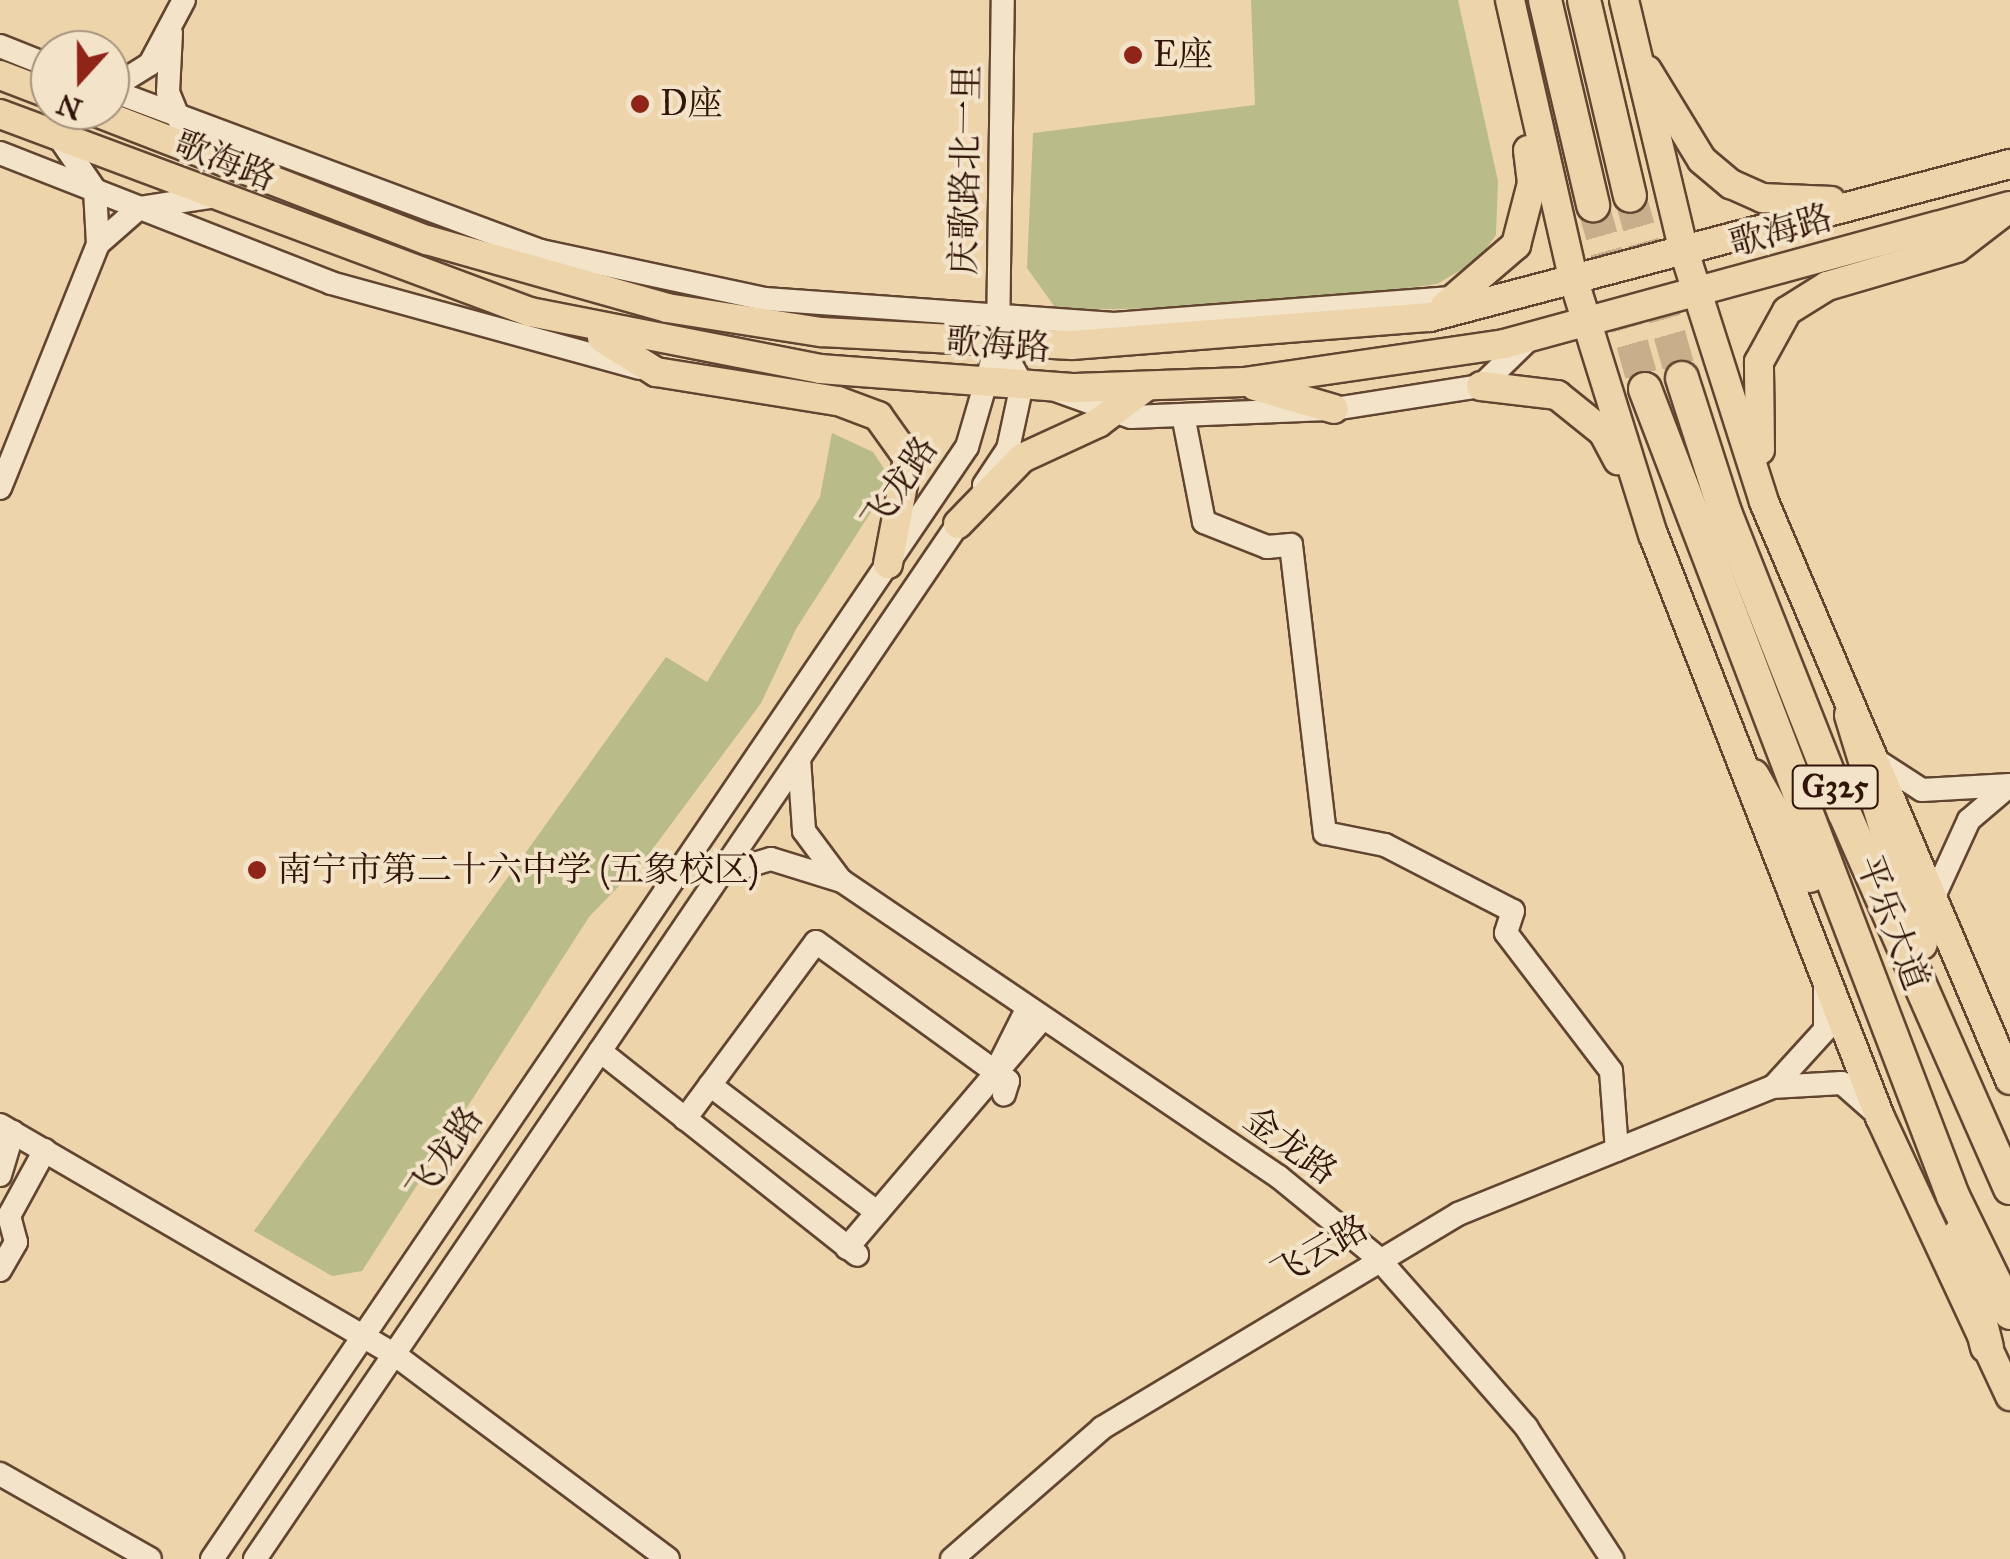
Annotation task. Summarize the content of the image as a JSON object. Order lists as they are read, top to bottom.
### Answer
{
  "streets": {
    "highway": ["G325", "平乐大道"],
    "main road": ["歌海路"],
    "street": [
      "庆歌路北一里",
      "飞龙路",
      "金龙路",
      "飞云路"
    ]
  },
  "crossings": [
    ["歌海路", "庆歌路北一里"],
    ["歌海路", "飞龙路"],
    ["庆歌路北一里", "飞龙路"],
    ["飞龙路", "金龙路"],
    ["金龙路", "飞云路"]
  ],
  "places": ["E座", "D座", "南宁市第二十六中学 (五象校区)"],
  "north": "bottom"
}
